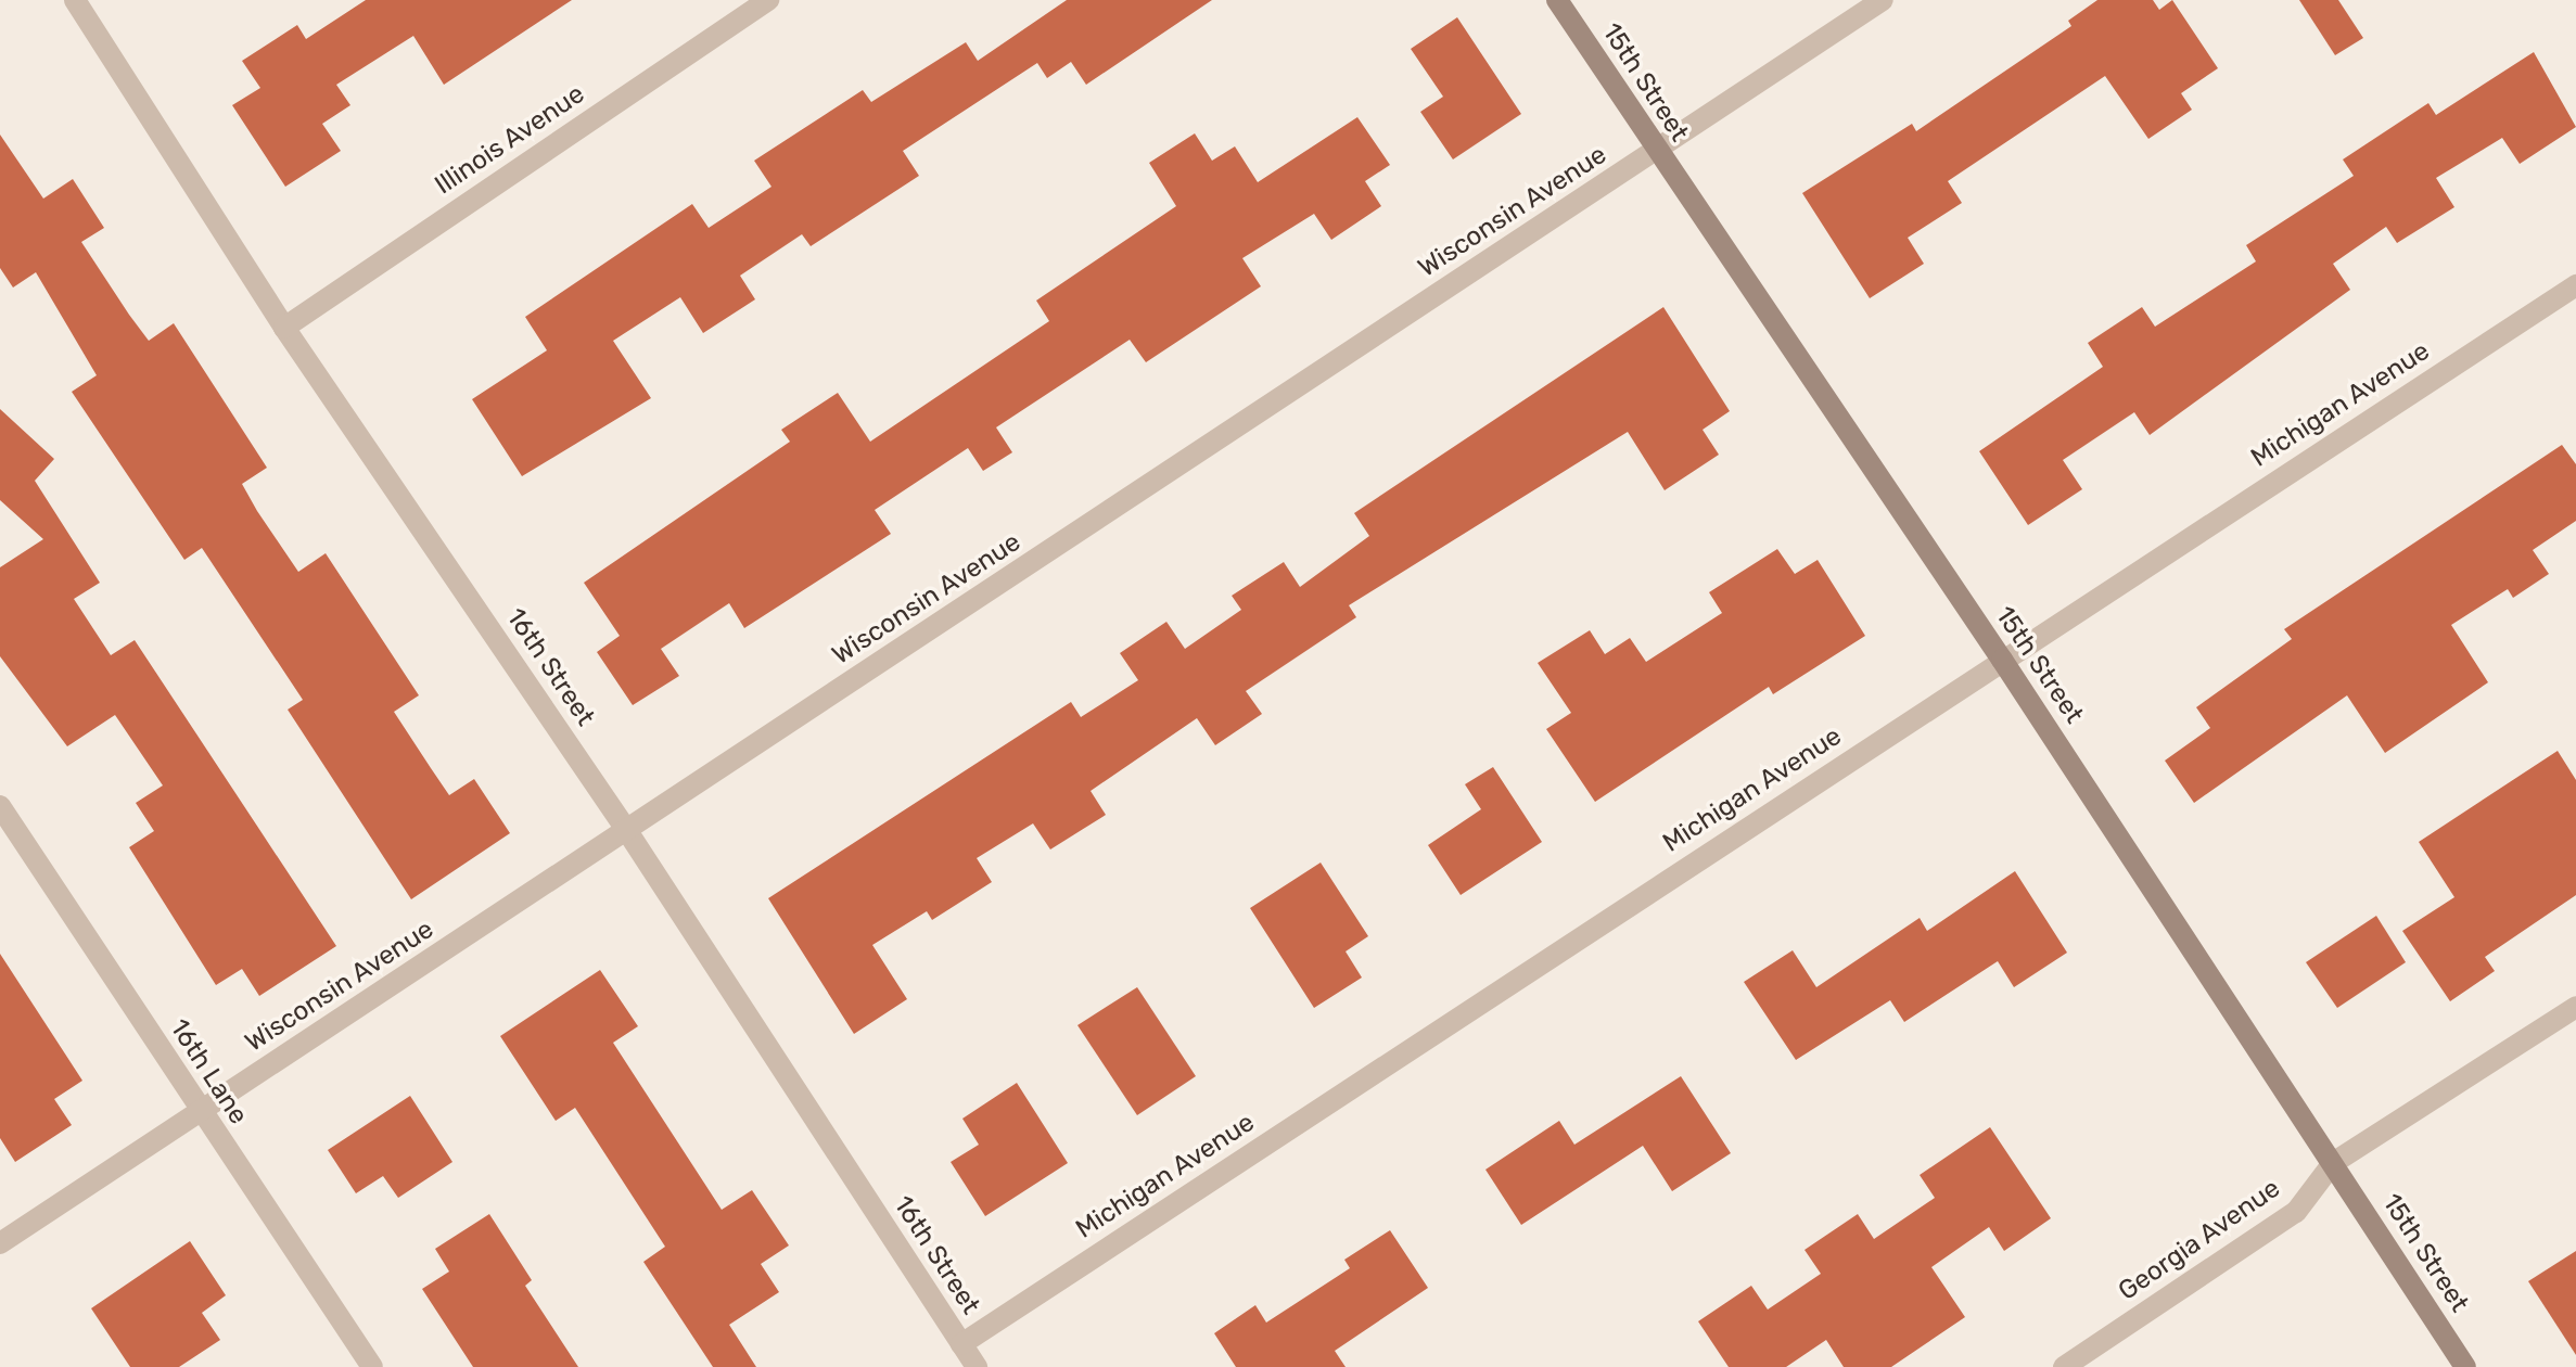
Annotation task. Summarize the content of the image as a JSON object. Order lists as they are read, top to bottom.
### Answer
{
  "streets": {
    "street": [
      "15th Street",
      "Illinois Avenue",
      "Wisconsin Avenue",
      "Michigan Avenue",
      "16th Street",
      "16th Lane",
      "Georgia Avenue"
    ]
  },
  "crossings": [
    ["15th Street", "Wisconsin Avenue"],
    ["15th Street", "Michigan Avenue"],
    ["15th Street", "Georgia Avenue"],
    ["Illinois Avenue", "16th Street"],
    ["Wisconsin Avenue", "16th Street"],
    ["Wisconsin Avenue", "16th Lane"],
    ["Michigan Avenue", "16th Street"]
  ]
}
